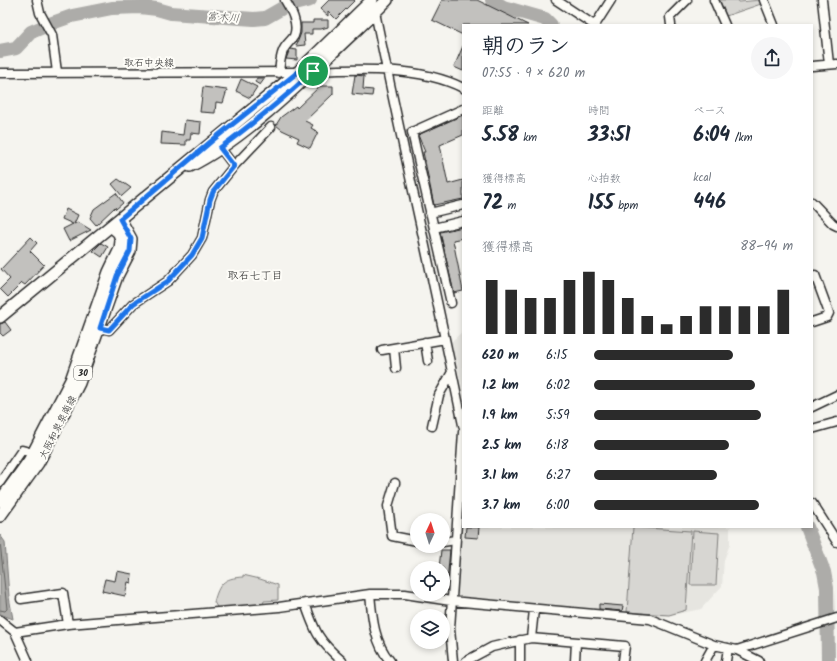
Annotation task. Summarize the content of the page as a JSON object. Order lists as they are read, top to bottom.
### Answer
{
  "streets": {
    "main road": ["30", "大阪和泉泉南線"],
    "street": ["取石中央線"]
  },
  "districts": ["取石七丁目"],
  "water": ["富木川"],
  "north": "top",
  "page": {
    "heading": ["朝のラン", "07:55 · 9 × 620 m"],
    "stats": [
      ["距離", "5.58 km"],
      ["時間", "33:51"],
      ["ペース", "6:04 /km"],
      ["獲得標高", "72 m"],
      ["心拍数", "155 bpm"],
      ["kcal", "446"]
    ],
    "chart": ["獲得標高", "88–94 m"],
    "list": [
      {
        "name": "620 m",
        "note": "6:15"
      },
      {
        "name": "1.2 km",
        "note": "6:02"
      },
      {
        "name": "1.9 km",
        "note": "5:59"
      },
      {
        "name": "2.5 km",
        "note": "6:18"
      },
      {
        "name": "3.1 km",
        "note": "6:27"
      },
      {
        "name": "3.7 km",
        "note": "6:00"
      }
    ]
  }
}
